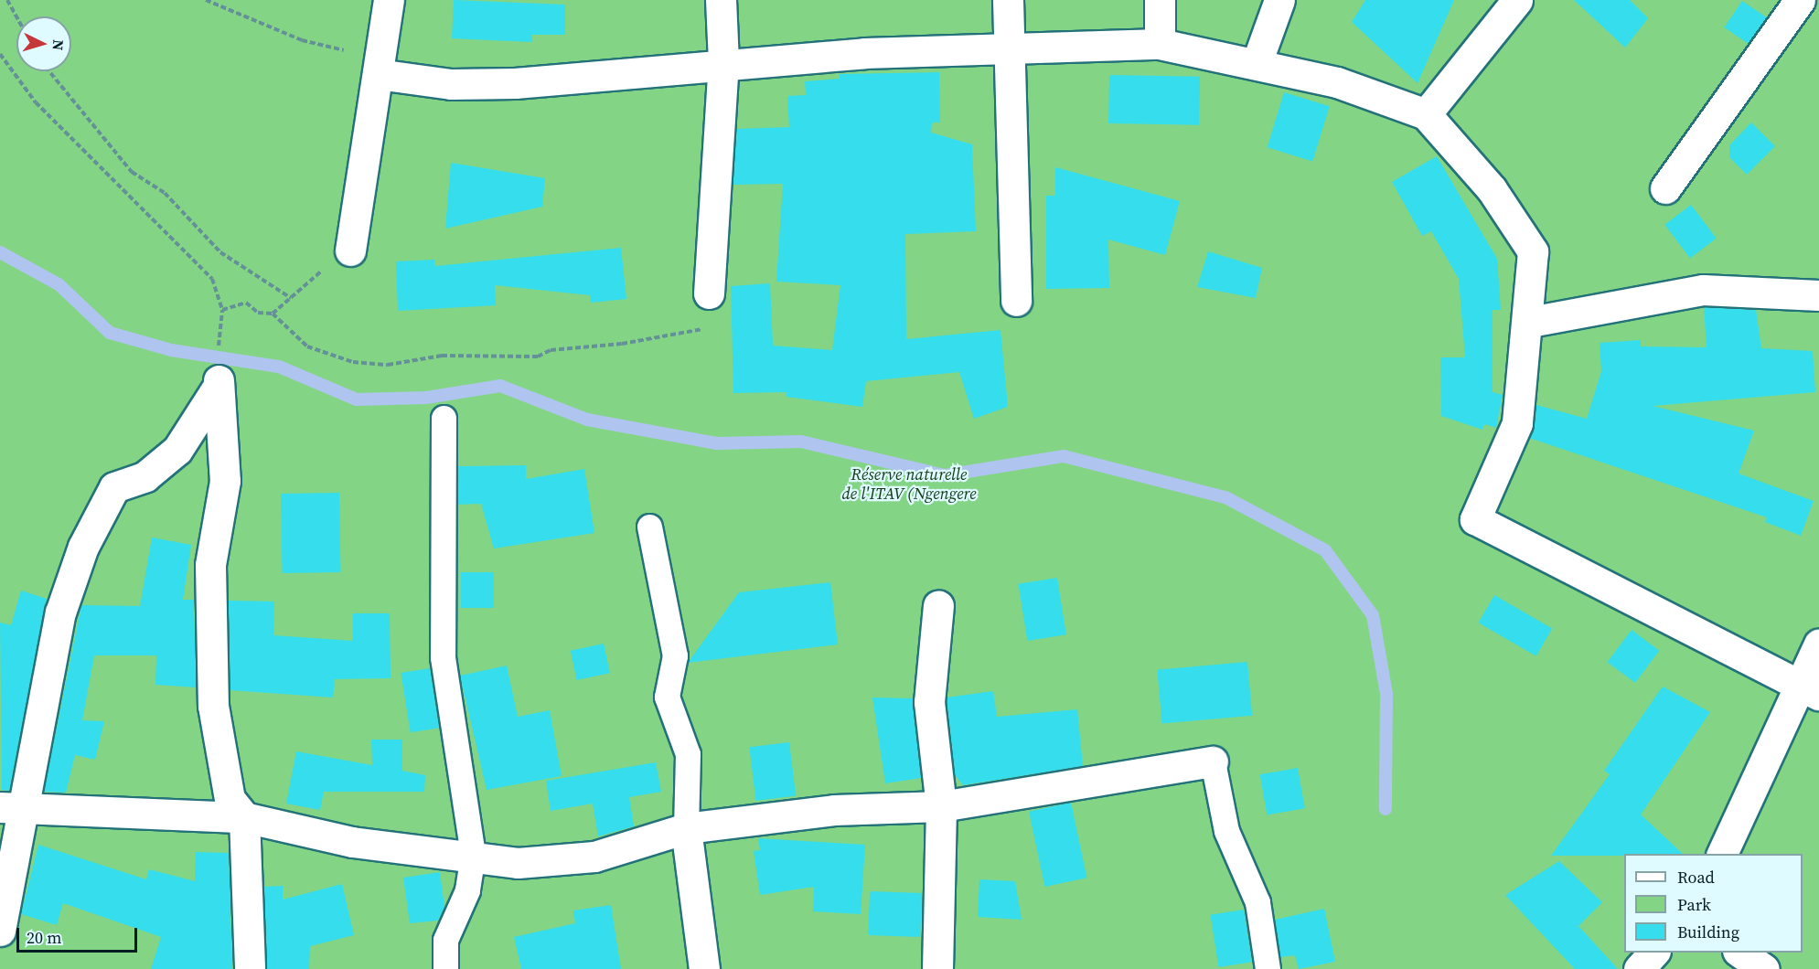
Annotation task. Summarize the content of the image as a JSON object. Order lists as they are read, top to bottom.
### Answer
{
  "parks": ["Réserve naturelle de l'ITAV (Ngengere"],
  "legend": ["Road", "Park", "Building"],
  "scale_bar": "20 m",
  "north": "right"
}
